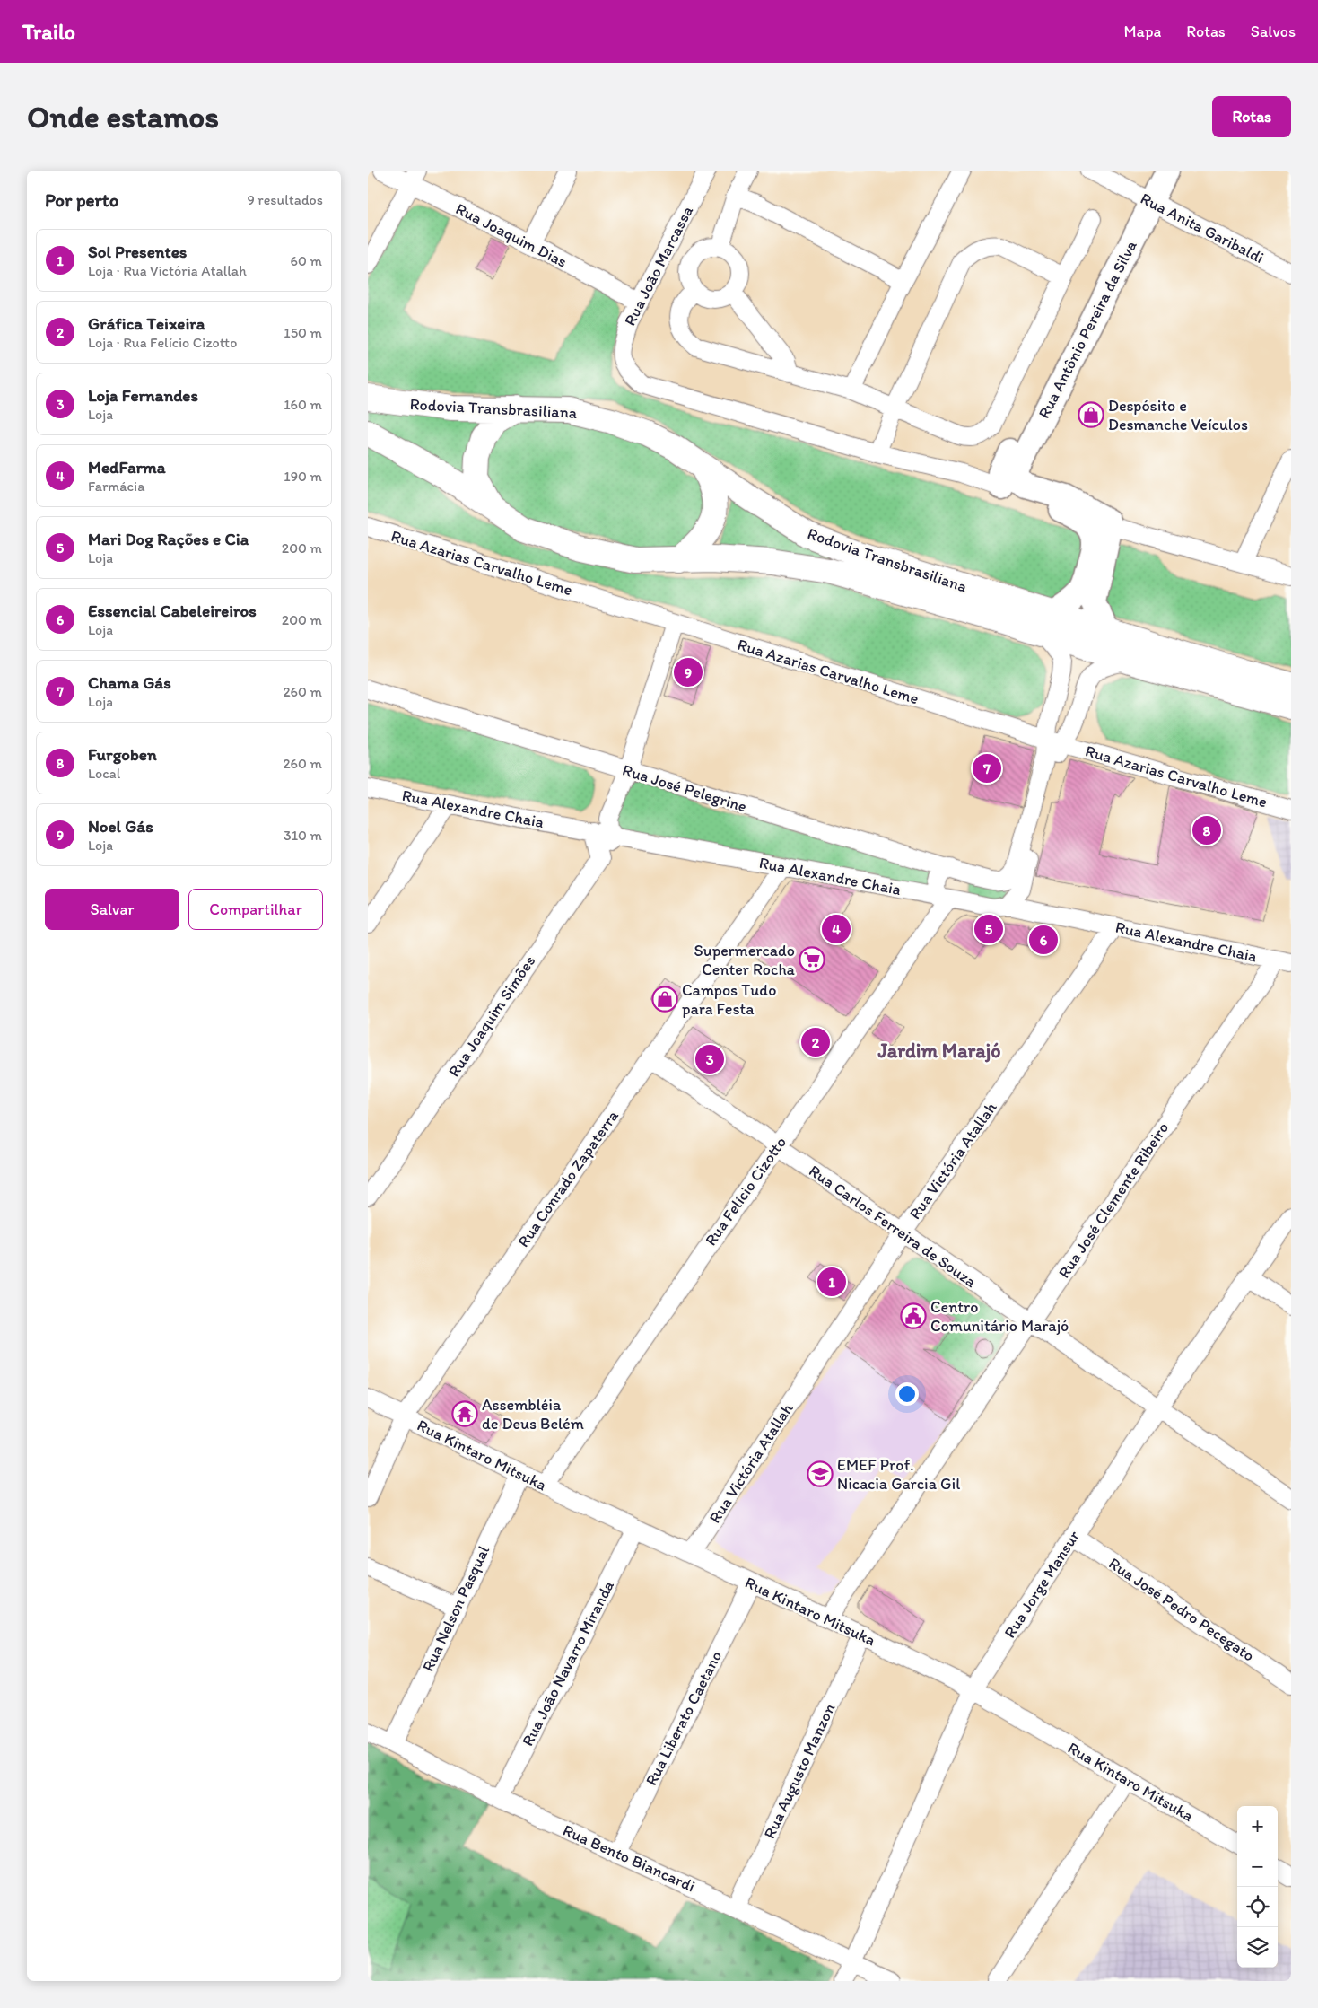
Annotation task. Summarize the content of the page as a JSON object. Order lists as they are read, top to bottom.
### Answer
{
  "streets": {
    "highway": ["Rodovia Transbrasiliana"],
    "main road": ["Rua Antônio Pereira da Silva"],
    "street": [
      "Rua Anita Garibaldi",
      "Rua Joaquim Dias",
      "Rua João Marcassa",
      "Rua Azarias Carvalho Leme",
      "Rua José Pelegrine",
      "Rua Alexandre Chaia",
      "Rua Joaquim Simões",
      "Rua Victória Atallah",
      "Rua Conrado Zapaterra",
      "Rua Felício Cizotto",
      "Rua José Clemente Ribeiro",
      "Rua Carlos Ferreira de Souza",
      "Rua Kintaro Mitsuka",
      "Rua Jorge Mansur",
      "Rua Nelson Pasqual",
      "Rua José Pedro Pecegato",
      "Rua João Navarro Miranda",
      "Rua Liberato Caetano",
      "Rua Augusto Manzon",
      "Rua Bento Biancardi"
    ]
  },
  "crossings": [
    ["Rua Anita Garibaldi", "Rua Antônio Pereira da Silva"],
    ["Rua Joaquim Dias", "Rua João Marcassa"],
    ["Rua Azarias Carvalho Leme", "Rua José Pelegrine"],
    ["Rua José Pelegrine", "Rua Alexandre Chaia"],
    ["Rua José Pelegrine", "Rua Felício Cizotto"],
    ["Rua Alexandre Chaia", "Rua Joaquim Simões"],
    ["Rua Alexandre Chaia", "Rua Victória Atallah"],
    ["Rua Alexandre Chaia", "Rua Conrado Zapaterra"],
    ["Rua Alexandre Chaia", "Rua Felício Cizotto"],
    ["Rua Alexandre Chaia", "Rua José Clemente Ribeiro"],
    ["Rua Victória Atallah", "Rua Carlos Ferreira de Souza"],
    ["Rua Victória Atallah", "Rua Kintaro Mitsuka"],
    ["Rua Conrado Zapaterra", "Rua Carlos Ferreira de Souza"],
    ["Rua Conrado Zapaterra", "Rua Kintaro Mitsuka"],
    ["Rua Felício Cizotto", "Rua Carlos Ferreira de Souza"],
    ["Rua Felício Cizotto", "Rua Kintaro Mitsuka"],
    ["Rua José Clemente Ribeiro", "Rua Carlos Ferreira de Souza"],
    ["Rua José Clemente Ribeiro", "Rua Kintaro Mitsuka"],
    ["Rua Carlos Ferreira de Souza", "Rua Jorge Mansur"],
    ["Rua Kintaro Mitsuka", "Rua Jorge Mansur"],
    ["Rua Kintaro Mitsuka", "Rua Nelson Pasqual"],
    ["Rua Kintaro Mitsuka", "Rua João Navarro Miranda"],
    ["Rua Kintaro Mitsuka", "Rua Liberato Caetano"],
    ["Rua Kintaro Mitsuka", "Rua Augusto Manzon"],
    ["Rua Jorge Mansur", "Rua José Pedro Pecegato"],
    ["Rua Jorge Mansur", "Rua Bento Biancardi"],
    ["Rua Nelson Pasqual", "Rua Bento Biancardi"],
    ["Rua João Navarro Miranda", "Rua Bento Biancardi"],
    ["Rua Liberato Caetano", "Rua Bento Biancardi"],
    ["Rua Augusto Manzon", "Rua Bento Biancardi"]
  ],
  "districts": ["Jardim Marajó"],
  "places": {
    "shop": ["Despósito e Desmanche Veículos", "Campos Tudo para Festa"],
    "supermarket": ["Supermercado Center Rocha"],
    "public building": ["Centro Comunitário Marajó"],
    "temple": ["Assembléia de Deus Belém"],
    "school or university": ["EMEF Prof. Nicacia Garcia Gil"]
  },
  "page": {
    "header": "Trailo",
    "nav": ["Mapa", "Rotas", "Salvos"],
    "buttons": [
      "Rotas",
      ["Salvar", "Compartilhar"]
    ],
    "title": "Onde estamos",
    "heading": ["Por perto", "9 resultados"],
    "list": [
      {
        "mark": "1",
        "name": "Sol Presentes",
        "note": "Loja · Rua Victória Atallah",
        "value": "60 m"
      },
      {
        "mark": "2",
        "name": "Gráfica Teixeira",
        "note": "Loja · Rua Felício Cizotto",
        "value": "150 m"
      },
      {
        "mark": "3",
        "name": "Loja Fernandes",
        "note": "Loja",
        "value": "160 m"
      },
      {
        "mark": "4",
        "name": "MedFarma",
        "note": "Farmácia",
        "value": "190 m"
      },
      {
        "mark": "5",
        "name": "Mari Dog Rações e Cia",
        "note": "Loja",
        "value": "200 m"
      },
      {
        "mark": "6",
        "name": "Essencial Cabeleireiros",
        "note": "Loja",
        "value": "200 m"
      },
      {
        "mark": "7",
        "name": "Chama Gás",
        "note": "Loja",
        "value": "260 m"
      },
      {
        "mark": "8",
        "name": "Furgoben",
        "note": "Local",
        "value": "260 m"
      },
      {
        "mark": "9",
        "name": "Noel Gás",
        "note": "Loja",
        "value": "310 m"
      }
    ],
    "pins": [
      "9",
      "7",
      "8",
      "4",
      "5",
      "6",
      "2",
      "3",
      "1"
    ],
    "map_buttons": ["+", "−"]
  }
}
